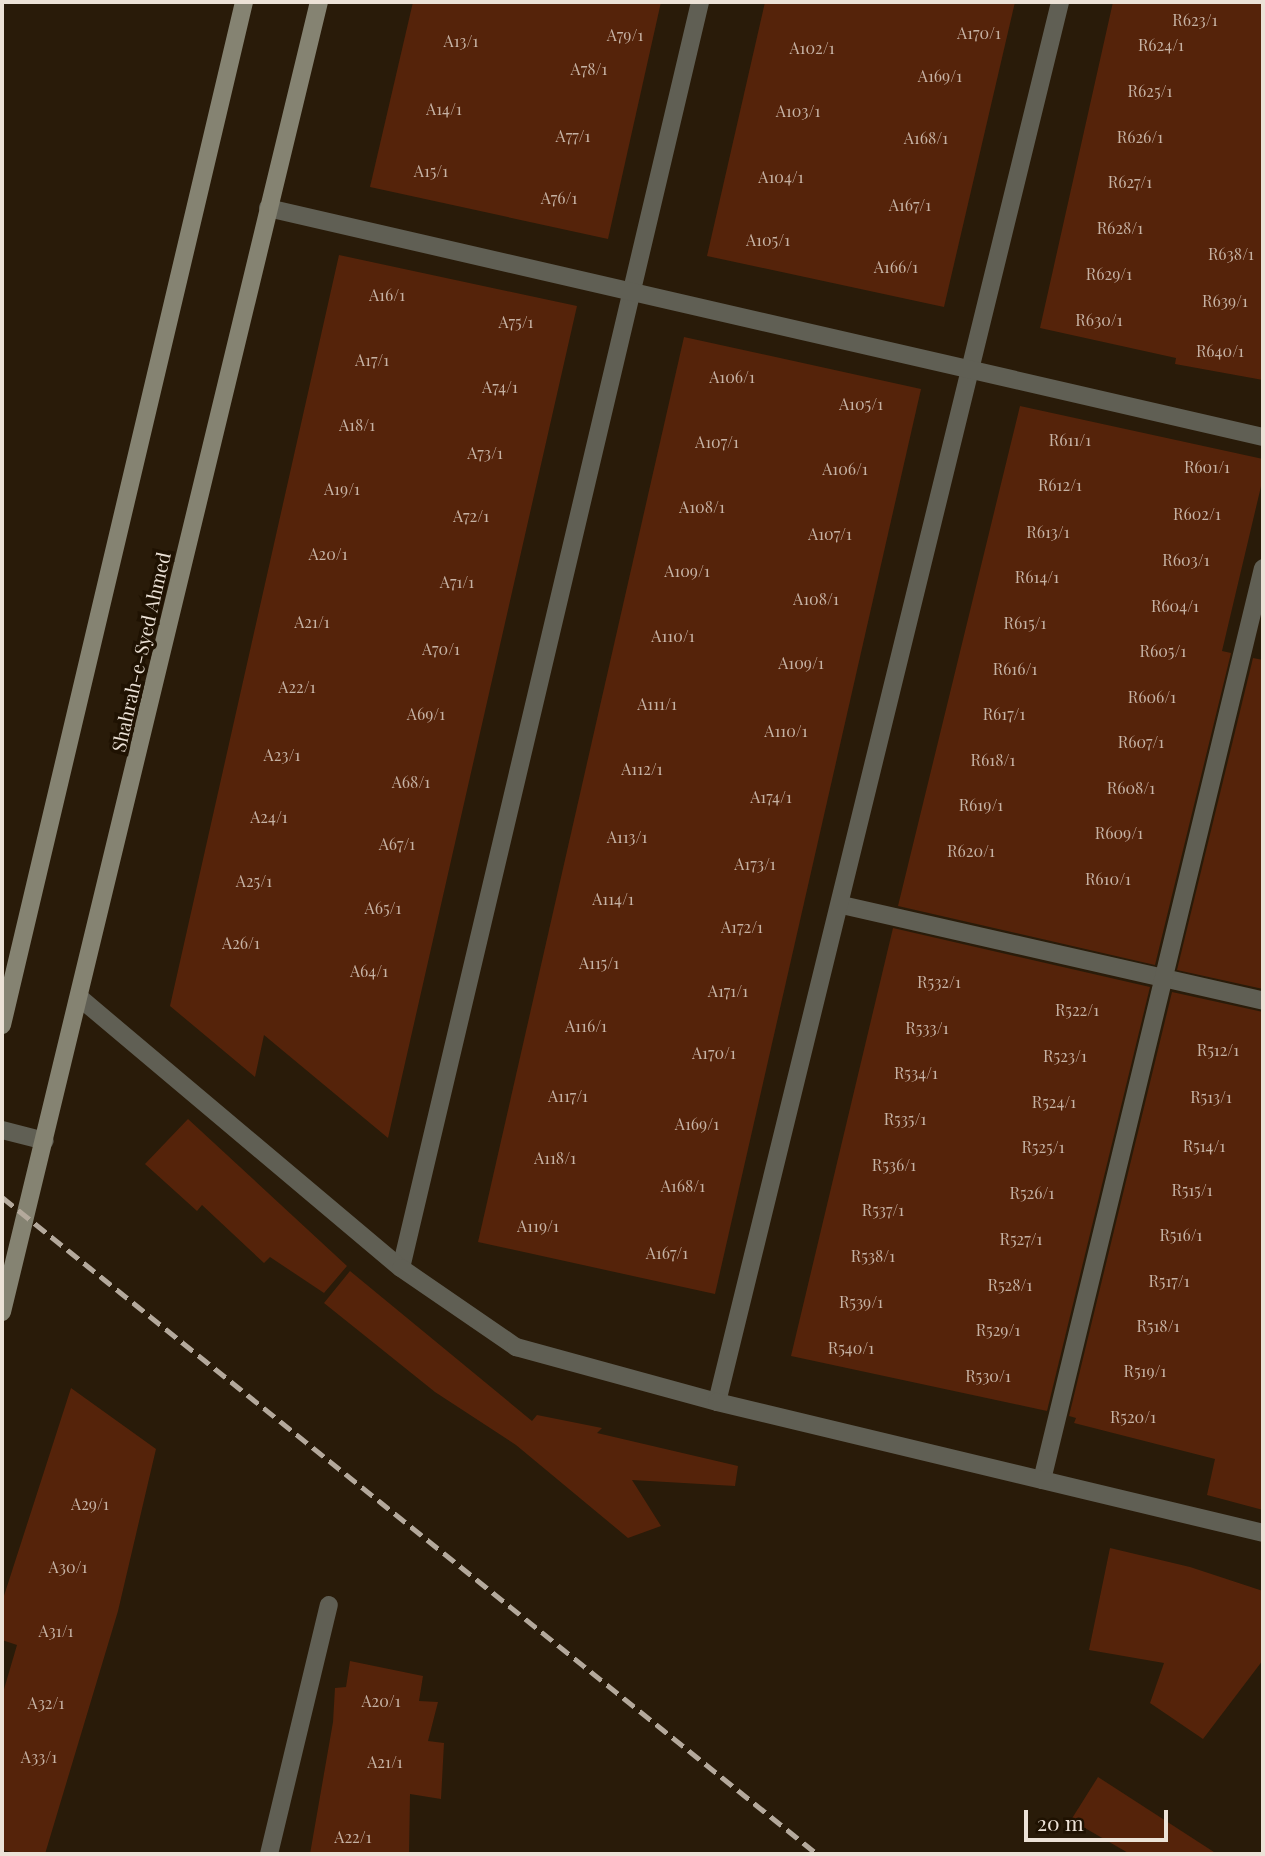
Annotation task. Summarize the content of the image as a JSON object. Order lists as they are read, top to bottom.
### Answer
{
  "streets": {
    "main road": ["Shahrah-e-Syed Ahmed"]
  },
  "house_numbers": [
    "R623/1",
    "A170/1",
    "A79/1",
    "A13/1",
    "R624/1",
    "A102/1",
    "A78/1",
    "A169/1",
    "R625/1",
    "A14/1",
    "A103/1",
    "A77/1",
    "R626/1",
    "A168/1",
    "A15/1",
    "A104/1",
    "R627/1",
    "A76/1",
    "A167/1",
    "R628/1",
    "A105/1",
    "R638/1",
    "A166/1",
    "R629/1",
    "A16/1",
    "R639/1",
    "R630/1",
    "A75/1",
    "R640/1",
    "A17/1",
    "A106/1",
    "A74/1",
    "A105/1",
    "A18/1",
    "R611/1",
    "A107/1",
    "A73/1",
    "R601/1",
    "A106/1",
    "R612/1",
    "A19/1",
    "A108/1",
    "R602/1",
    "A72/1",
    "R613/1",
    "A107/1",
    "A20/1",
    "R603/1",
    "A109/1",
    "R614/1",
    "A71/1",
    "A108/1",
    "R604/1",
    "A21/1",
    "R615/1",
    "A110/1",
    "A70/1",
    "R605/1",
    "A109/1",
    "R616/1",
    "A22/1",
    "R606/1",
    "A111/1",
    "A69/1",
    "R617/1",
    "A110/1",
    "R607/1",
    "A23/1",
    "R618/1",
    "A112/1",
    "A68/1",
    "R608/1",
    "A174/1",
    "R619/1",
    "A24/1",
    "R609/1",
    "A113/1",
    "A67/1",
    "R620/1",
    "A173/1",
    "R610/1",
    "A25/1",
    "A114/1",
    "A65/1",
    "A172/1",
    "A26/1",
    "A115/1",
    "A64/1",
    "R532/1",
    "A171/1",
    "R522/1",
    "A116/1",
    "R533/1",
    "R512/1",
    "A170/1",
    "R523/1",
    "R534/1",
    "A117/1",
    "R513/1",
    "R524/1",
    "R535/1",
    "A169/1",
    "R514/1",
    "R525/1",
    "A118/1",
    "R536/1",
    "A168/1",
    "R515/1",
    "R526/1",
    "R537/1",
    "A119/1",
    "R516/1",
    "R527/1",
    "A167/1",
    "R538/1",
    "R517/1",
    "R528/1",
    "R539/1",
    "R518/1",
    "R529/1",
    "R540/1",
    "R519/1",
    "R530/1",
    "R520/1",
    "A29/1",
    "A30/1",
    "A31/1",
    "A20/1",
    "A32/1",
    "A33/1",
    "A21/1",
    "A22/1"
  ],
  "scale_bar": "20 m"
}
